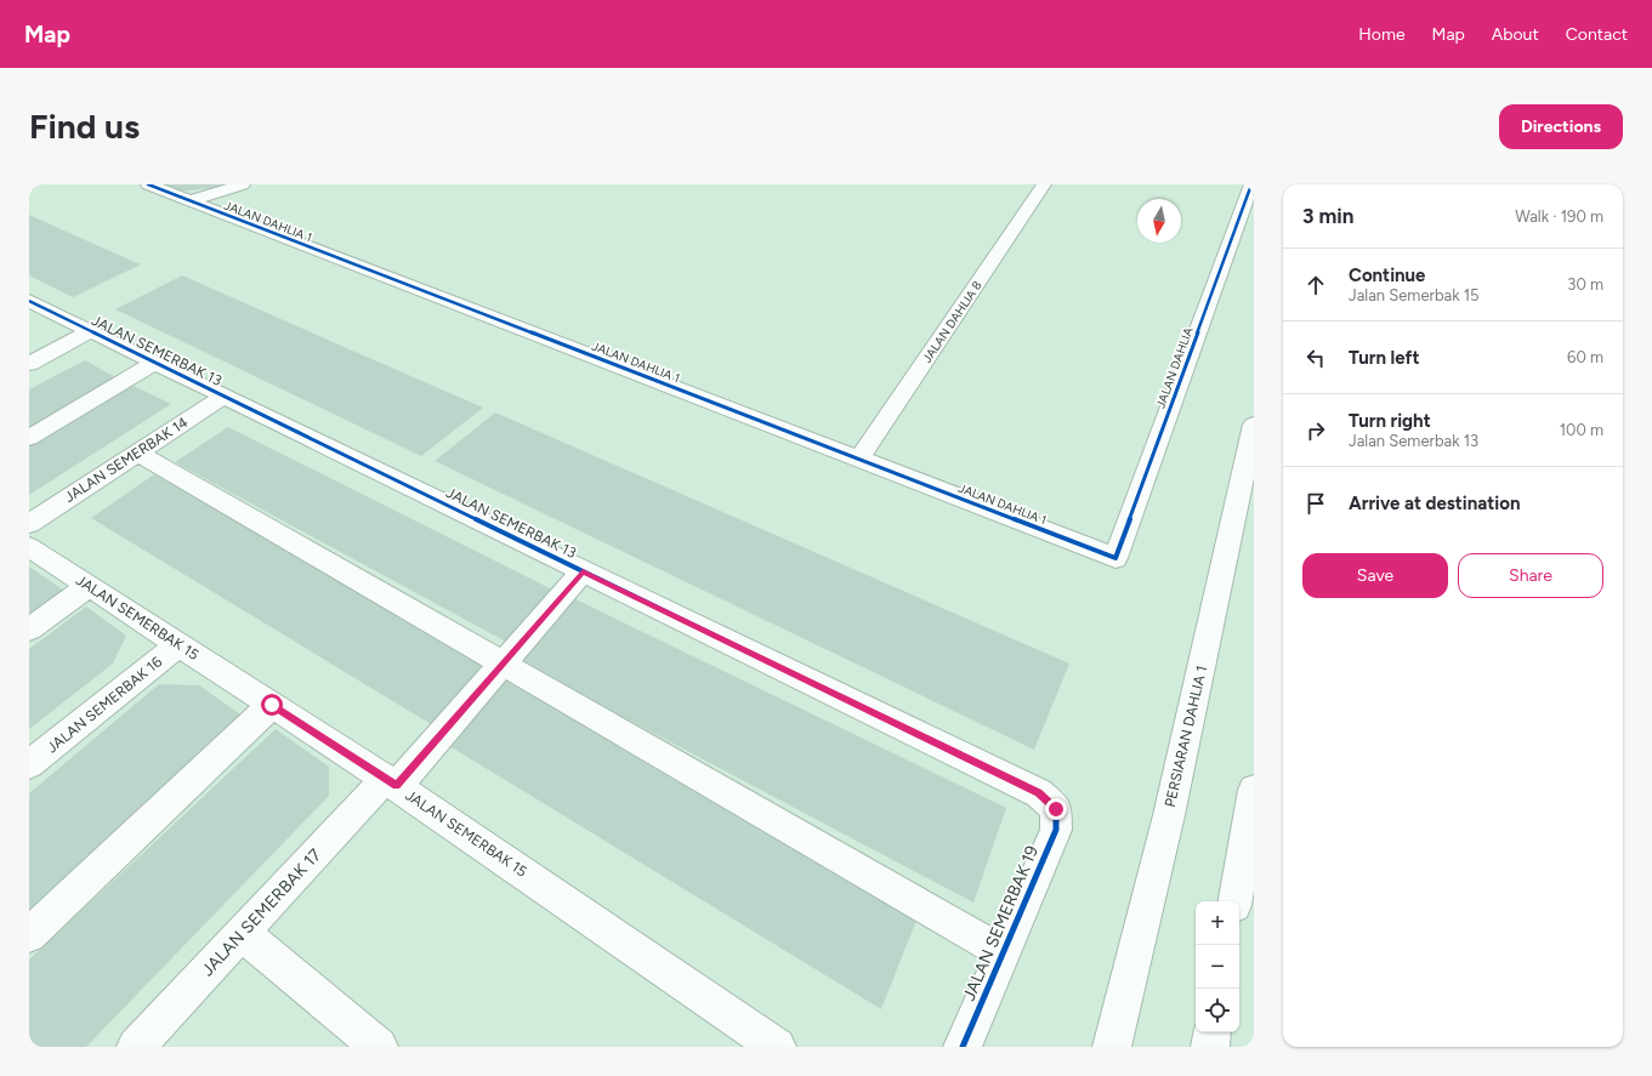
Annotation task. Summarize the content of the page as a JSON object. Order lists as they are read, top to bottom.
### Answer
{
  "streets": {
    "street": [
      "JALAN DAHLIA 1",
      "JALAN DAHLIA 8",
      "JALAN SEMERBAK 13",
      "JALAN DAHLIA",
      "JALAN SEMERBAK 14",
      "JALAN SEMERBAK 15",
      "JALAN SEMERBAK 16",
      "PERSIARAN DAHLIA 1",
      "JALAN SEMERBAK 17",
      "JALAN SEMERBAK 19"
    ]
  },
  "crossings": [
    ["JALAN DAHLIA 1", "JALAN DAHLIA 8"],
    ["JALAN DAHLIA 1", "JALAN DAHLIA"],
    ["JALAN SEMERBAK 13", "JALAN SEMERBAK 14"],
    ["JALAN SEMERBAK 13", "JALAN SEMERBAK 17"],
    ["JALAN SEMERBAK 13", "JALAN SEMERBAK 19"],
    ["JALAN SEMERBAK 15", "JALAN SEMERBAK 16"],
    ["JALAN SEMERBAK 15", "JALAN SEMERBAK 17"]
  ],
  "north": "bottom",
  "page": {
    "header": "Map",
    "nav": [
      "Home",
      "Map",
      "About",
      "Contact"
    ],
    "buttons": [
      "Directions",
      ["Save", "Share"]
    ],
    "title": "Find us",
    "heading": ["3 min", "Walk · 190 m"],
    "list": [
      ["Continue", "Jalan Semerbak 15", "30 m"],
      ["Turn left", "60 m"],
      ["Turn right", "Jalan Semerbak 13", "100 m"],
      "Arrive at destination"
    ],
    "map_buttons": ["+", "−"]
  }
}
